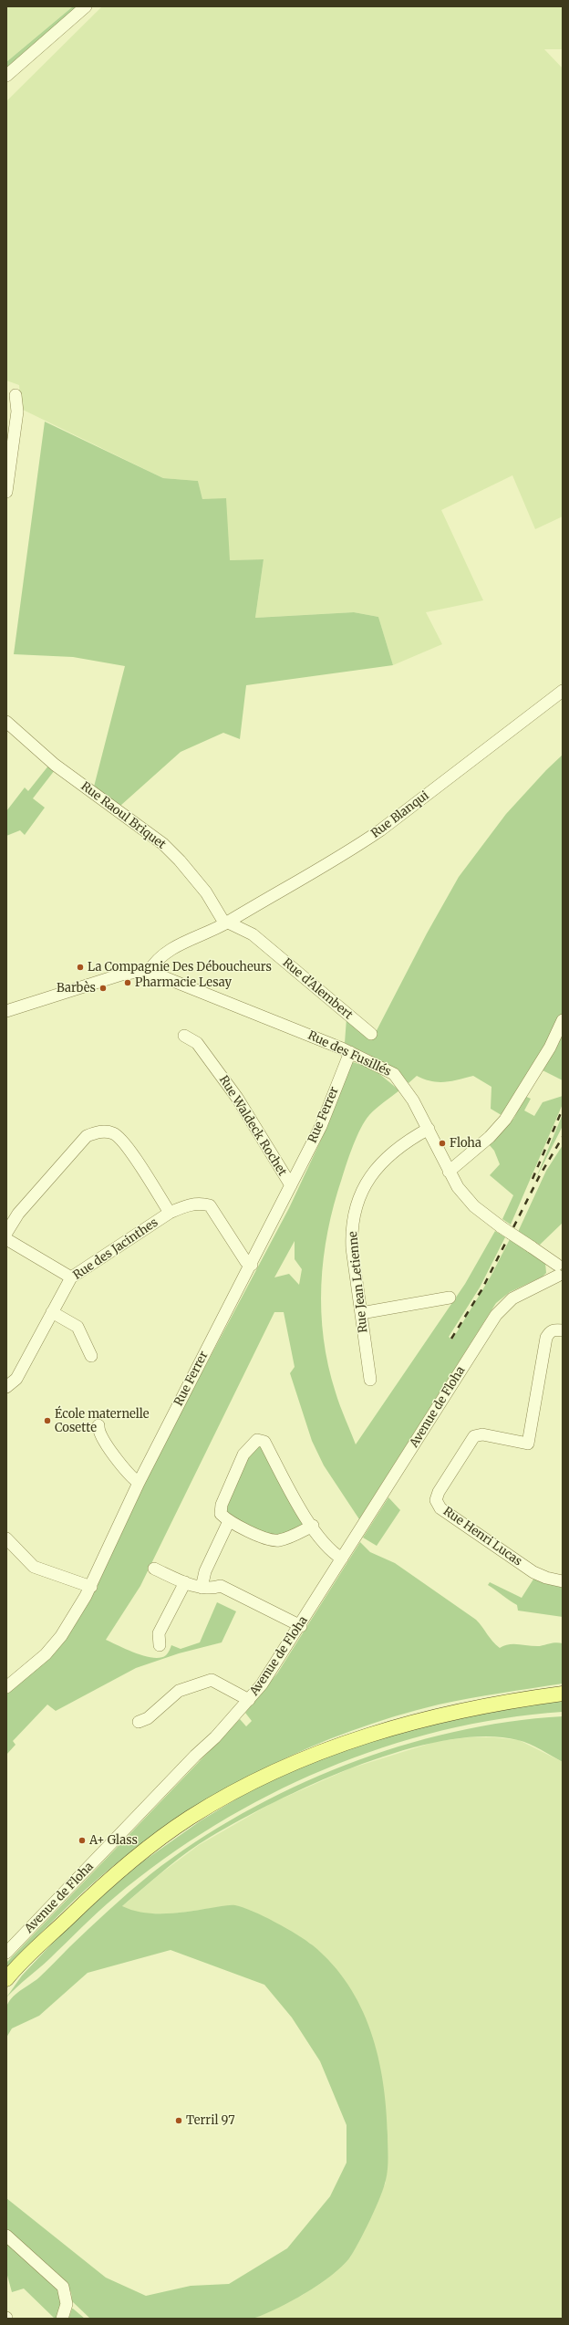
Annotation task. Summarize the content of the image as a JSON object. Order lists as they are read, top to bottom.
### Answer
{
  "streets": {
    "street": [
      "Rue Blanqui",
      "Rue Raoul Briquet",
      "Rue d'Alembert",
      "Rue des Fusillés",
      "Rue Ferrer",
      "Rue Waldeck Rochet",
      "Rue des Jacinthes",
      "Rue Jean Letienne",
      "Avenue de Floha",
      "Rue Henri Lucas"
    ]
  },
  "crossings": [
    ["Rue Blanqui", "Rue Raoul Briquet"],
    ["Rue Blanqui", "Rue d'Alembert"],
    ["Rue Blanqui", "Rue des Fusillés"],
    ["Rue Raoul Briquet", "Rue d'Alembert"],
    ["Rue des Fusillés", "Rue Ferrer"],
    ["Rue des Fusillés", "Rue Jean Letienne"],
    ["Rue des Fusillés", "Avenue de Floha"],
    ["Rue Ferrer", "Rue Waldeck Rochet"],
    ["Rue Ferrer", "Rue des Jacinthes"]
  ],
  "places": [
    "La Compagnie Des Déboucheurs",
    "Pharmacie Lesay",
    "Barbès",
    "Floha",
    "École maternelle Cosette",
    "A+ Glass",
    "Terril 97"
  ]
}
